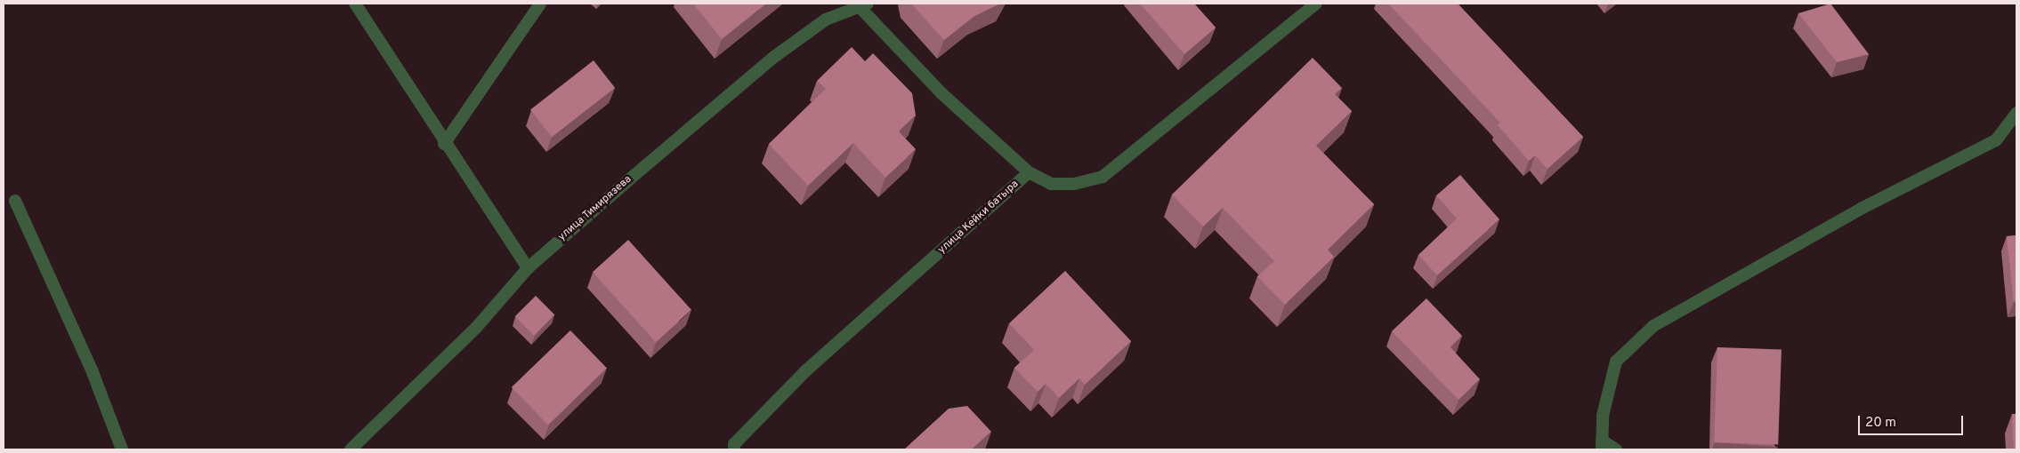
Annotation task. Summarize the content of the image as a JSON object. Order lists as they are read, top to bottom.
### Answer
{
  "streets": {
    "street": ["улица Тимирязева", "улица Кейки батыра"]
  },
  "scale_bar": "20 m"
}
